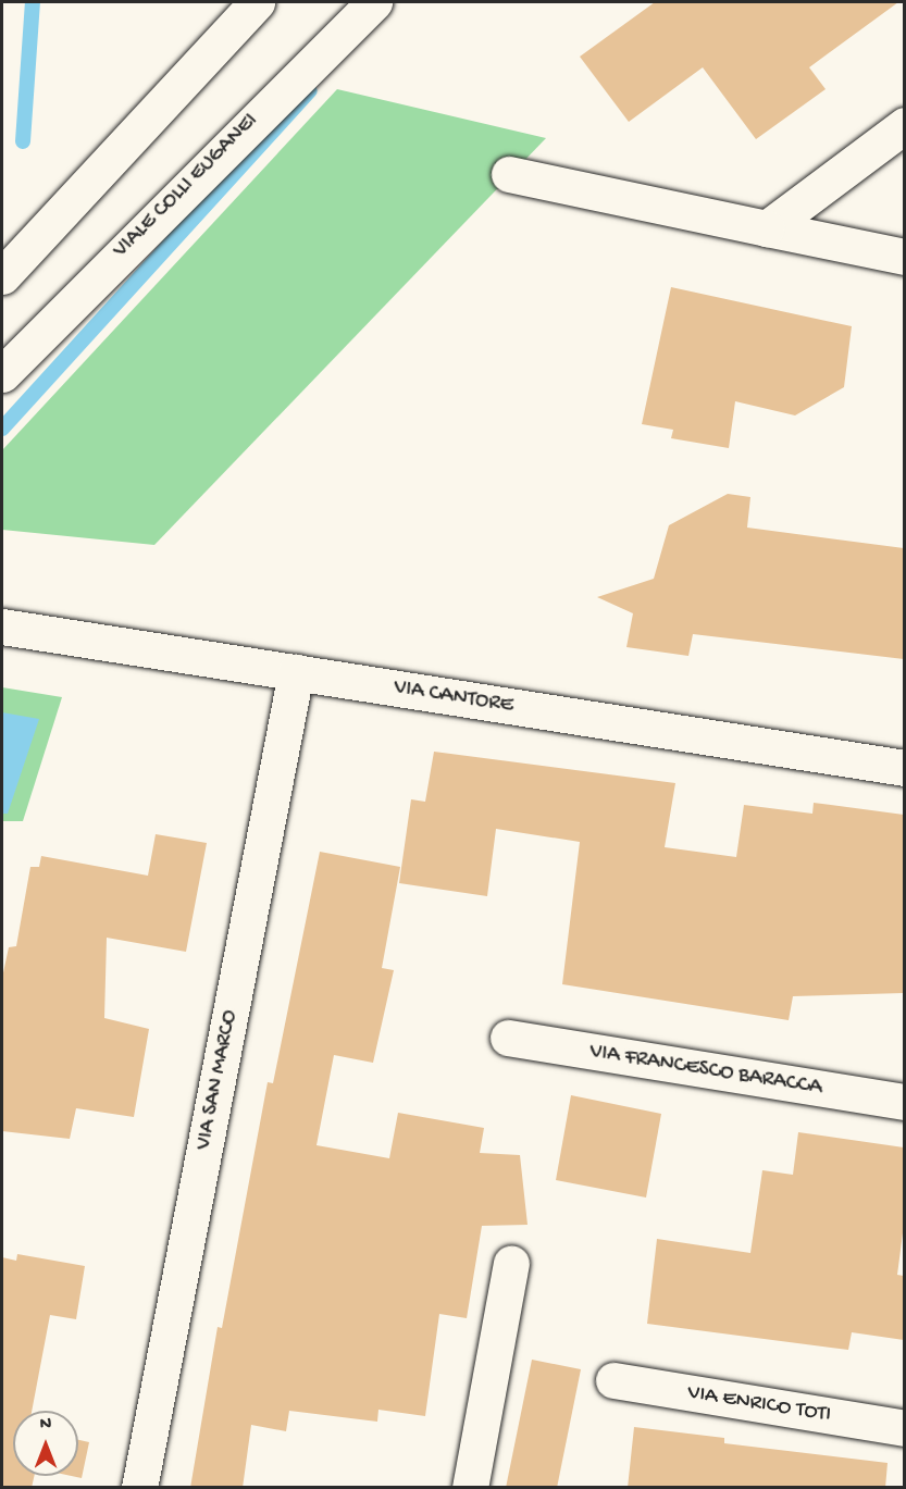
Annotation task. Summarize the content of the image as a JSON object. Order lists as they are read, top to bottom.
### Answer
{
  "streets": {
    "street": [
      "VIALE COLLI EUGANEI",
      "VIA CANTORE",
      "VIA FRANCESCO BARACCA",
      "VIA SAN MARCO",
      "VIA ENRICO TOTI"
    ]
  },
  "crossings": [
    ["VIA CANTORE", "VIA SAN MARCO"]
  ],
  "north": "top"
}
